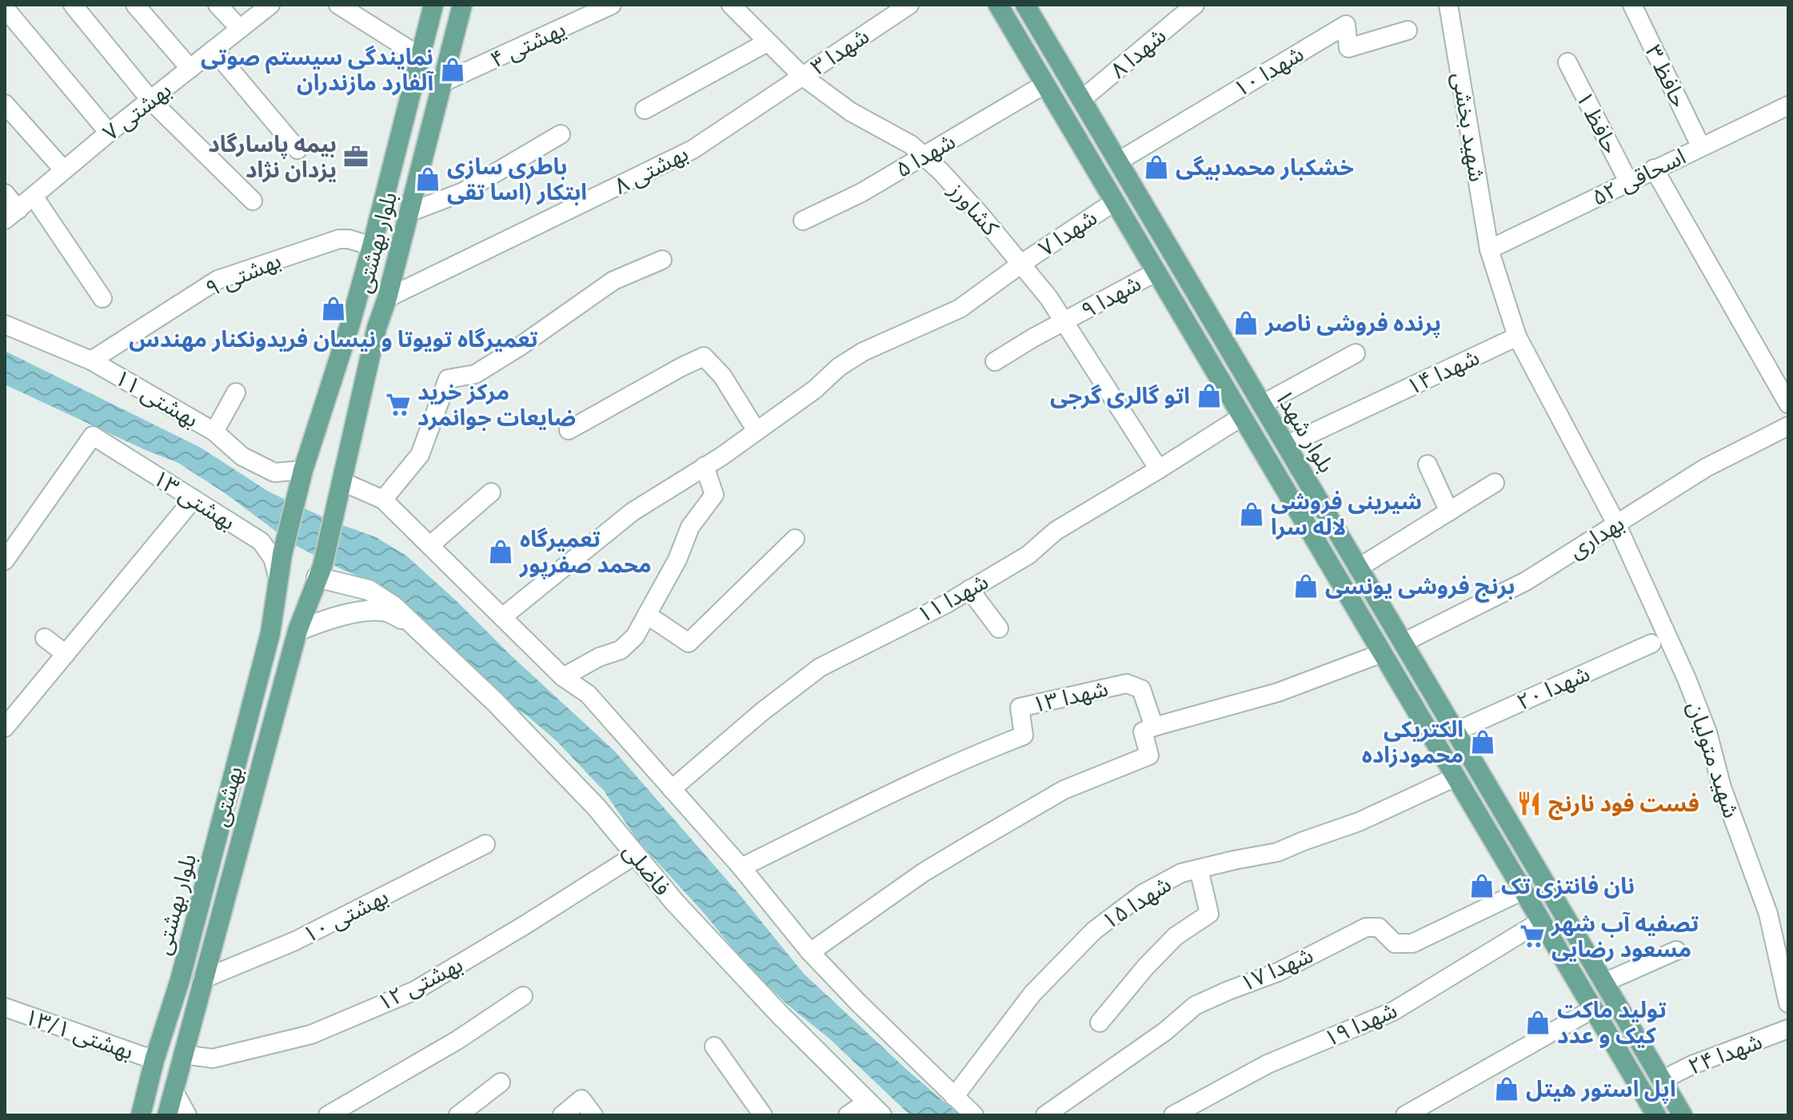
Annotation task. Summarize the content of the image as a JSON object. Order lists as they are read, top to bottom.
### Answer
{
  "streets": {
    "main road": [
      "بلوار بهشتی",
      "بلوار شهدا",
      "بهشتی",
      "فاضلی"
    ],
    "street": [
      "یهشتی ۴",
      "شهدا ۳",
      "شهدا ۸",
      "شهدا ۱۰",
      "حافظ ۳",
      "بهشتی ۷",
      "حافظ ۱",
      "شهید بخشی",
      "شهدا ۵",
      "بهشتی ۸",
      "اسحاقی ۵۲",
      "کشاورز",
      "شهدا ۷",
      "بهشتی ۹",
      "شهدا ۹",
      "شهدا ۱۴",
      "بهشتی ۱۱",
      "بهشتی ۱۳",
      "بهداری",
      "شهدا ۱۱",
      "شهدا ۲۰",
      "شهدا ۱۳",
      "شهید متولیان",
      "شهدا ۱۵",
      "بهشتی ۱۰",
      "شهدا ۱۷",
      "بهشتی ۱۲",
      "شهدا ۱۹",
      "بهشتی ۱۳/۱",
      "شهدا ۲۴"
    ]
  },
  "crossings": [
    ["یهشتی ۴", "بلوار بهشتی"],
    ["شهدا ۳", "بهشتی ۸"],
    ["شهدا ۳", "کشاورز"],
    ["شهدا ۸", "بلوار شهدا"],
    ["شهدا ۱۰", "بلوار شهدا"],
    ["حافظ ۳", "اسحاقی ۵۲"],
    ["حافظ ۱", "اسحاقی ۵۲"],
    ["شهید بخشی", "اسحاقی ۵۲"],
    ["شهدا ۵", "کشاورز"],
    ["شهدا ۵", "بلوار شهدا"],
    ["بهشتی ۸", "کشاورز"],
    ["بهشتی ۸", "بلوار بهشتی"],
    ["کشاورز", "شهدا ۷"],
    ["کشاورز", "شهدا ۹"],
    ["کشاورز", "شهدا ۱۱"],
    ["شهدا ۷", "بلوار شهدا"],
    ["بلوار بهشتی", "بهشتی ۹"],
    ["بلوار بهشتی", "بهشتی ۱۱"],
    ["بلوار بهشتی", "بهشتی ۱۳"],
    ["بلوار بهشتی", "بهشتی"],
    ["بلوار بهشتی", "بهشتی ۱۳/۱"],
    ["بهشتی ۹", "بهشتی ۱۱"],
    ["شهدا ۹", "بلوار شهدا"],
    ["شهدا ۱۴", "بلوار شهدا"],
    ["شهدا ۱۴", "شهید متولیان"],
    ["بلوار شهدا", "بهداری"],
    ["بلوار شهدا", "شهدا ۱۱"],
    ["بلوار شهدا", "شهدا ۲۰"],
    ["بلوار شهدا", "شهدا ۱۵"],
    ["بلوار شهدا", "شهدا ۱۷"],
    ["بلوار شهدا", "شهدا ۱۹"],
    ["بلوار شهدا", "شهدا ۲۴"],
    ["بهداری", "شهید متولیان"],
    ["بهشتی", "فاضلی"],
    ["بهشتی", "بهشتی ۱۰"],
    ["بهشتی", "بهشتی ۱۲"],
    ["فاضلی", "بهشتی ۱۲"]
  ],
  "places": {
    "shop": [
      "نمایندگی سیستم صوتی آلفارد مازندران",
      "خشکبار محمدبیگی",
      "باطری سازی ابتکار (اسا تقی",
      "تعمیرگاه تویوتا و نیسان فریدونکنار مهندس",
      "پرنده فروشی ناصر",
      "اتو گالری گرجی",
      "شیرینی فروشی لاله سرا",
      "تعمیرگاه محمد صفرپور",
      "برنج فروشی یونسی",
      "الکتریکی محمودزاده",
      "نان فانتزی تک",
      "تولید ماکت کیک و عدد",
      "اپل استور هیتل"
    ],
    "office": ["بیمه پاسارگاد یزدان نژاد"],
    "supermarket": ["مرکز خرید ضایعات جوانمرد", "تصفیه آب شهر مسعود رضایی"],
    "restaurant": ["فست فود نارنج"]
  }
}
